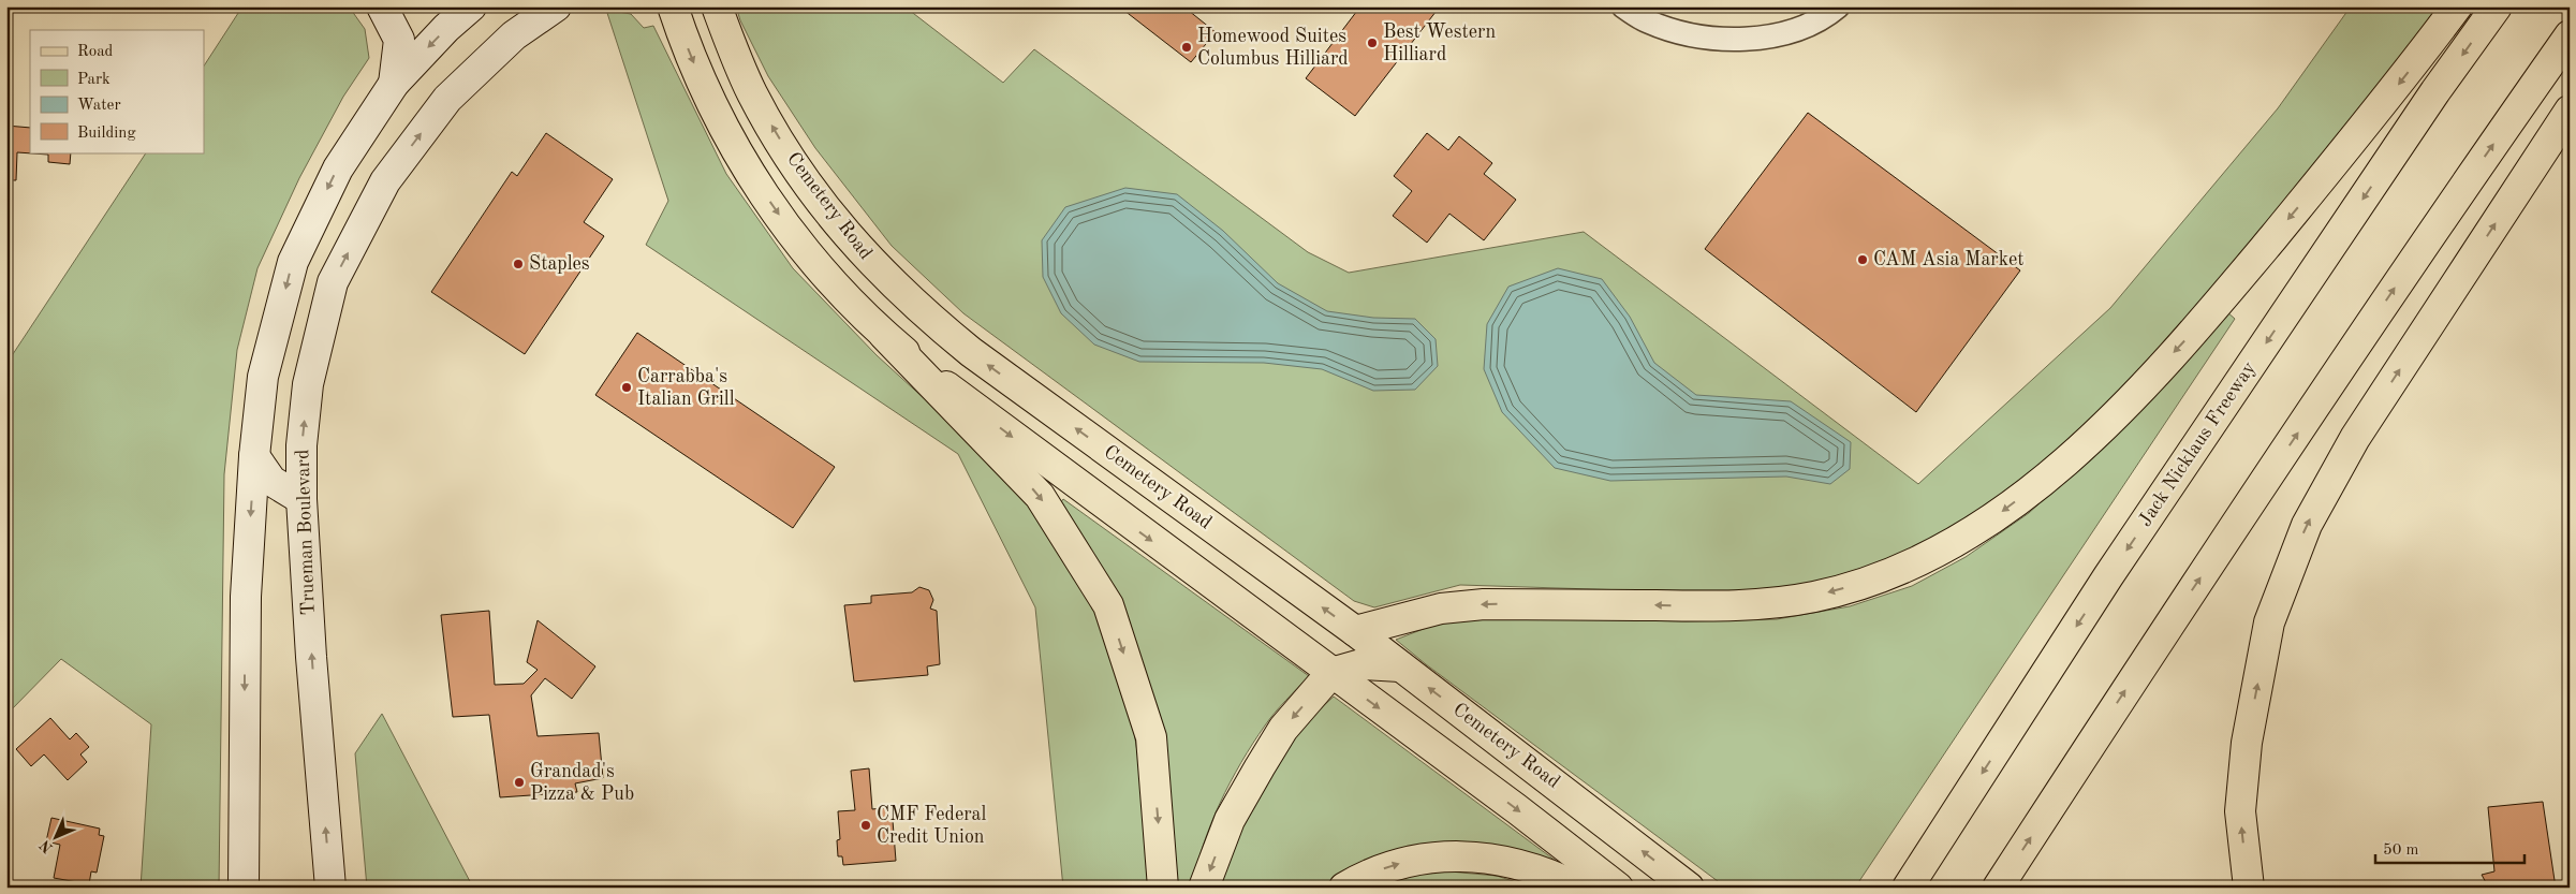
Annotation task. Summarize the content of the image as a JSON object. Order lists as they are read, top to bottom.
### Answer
{
  "streets": {
    "main road": ["Cemetery Road", "Jack Nicklaus Freeway", "Trueman Boulevard"]
  },
  "places": [
    "Best Western Hilliard",
    "Homewood Suites Columbus Hilliard",
    "CAM Asia Market",
    "Staples",
    "Carrabba's Italian Grill",
    "Grandad's Pizza & Pub",
    "CMF Federal Credit Union"
  ],
  "legend": [
    "Road",
    "Park",
    "Water",
    "Building"
  ],
  "scale_bar": "50 m",
  "north": "bottom left"
}
